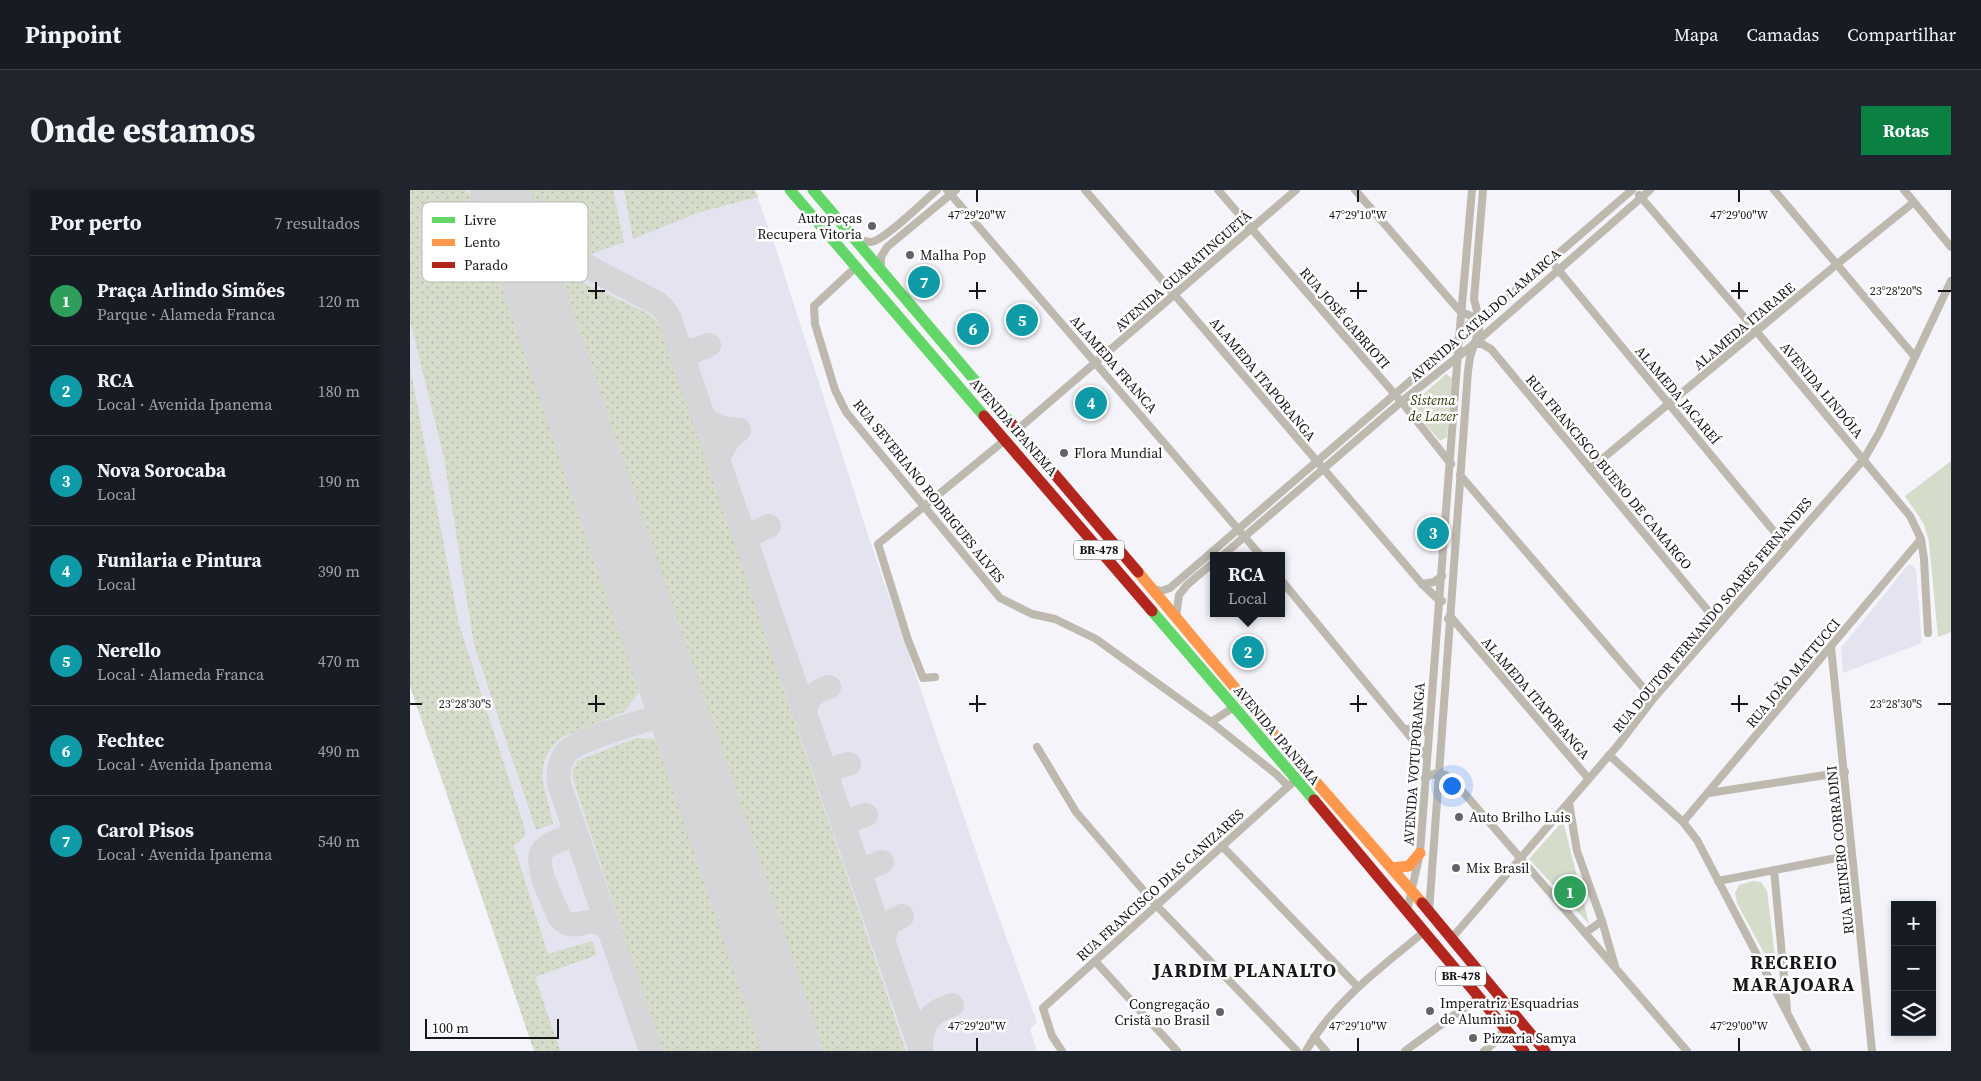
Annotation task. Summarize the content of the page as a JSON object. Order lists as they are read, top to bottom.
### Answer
{
  "streets": {
    "main road": ["AVENIDA IPANEMA", "BR-478"],
    "street": [
      "AVENIDA GUARATINGUETÁ",
      "AVENIDA CATALDO LAMARCA",
      "RUA JOSÉ GABRIOTI",
      "ALAMEDA ITARARE",
      "ALAMEDA FRANCA",
      "ALAMEDA ITAPORANGA",
      "AVENIDA LINDÓIA",
      "ALAMEDA JACAREÍ",
      "RUA FRANCISCO BUENO DE CAMARGO",
      "RUA SEVERIANO RODRIGUES ALVES",
      "RUA DOUTOR FERNANDO SOARES FERNANDES",
      "RUA JOÃO MATTUCCI",
      "AVENIDA VOTUPORANGA",
      "RUA REINERO CORRADINI",
      "RUA FRANCISCO DIAS CANIZARES"
    ]
  },
  "crossings": [
    ["AVENIDA GUARATINGUETÁ", "RUA JOSÉ GABRIOTI"],
    ["AVENIDA GUARATINGUETÁ", "ALAMEDA FRANCA"],
    ["AVENIDA GUARATINGUETÁ", "ALAMEDA ITAPORANGA"],
    ["AVENIDA GUARATINGUETÁ", "AVENIDA IPANEMA"],
    ["AVENIDA CATALDO LAMARCA", "RUA JOSÉ GABRIOTI"],
    ["AVENIDA CATALDO LAMARCA", "ALAMEDA FRANCA"],
    ["AVENIDA CATALDO LAMARCA", "ALAMEDA ITAPORANGA"],
    ["AVENIDA CATALDO LAMARCA", "AVENIDA LINDÓIA"],
    ["AVENIDA CATALDO LAMARCA", "ALAMEDA JACAREÍ"],
    ["AVENIDA CATALDO LAMARCA", "AVENIDA IPANEMA"],
    ["AVENIDA CATALDO LAMARCA", "AVENIDA VOTUPORANGA"],
    ["RUA JOSÉ GABRIOTI", "AVENIDA VOTUPORANGA"],
    ["ALAMEDA ITARARE", "AVENIDA LINDÓIA"],
    ["ALAMEDA ITARARE", "ALAMEDA JACAREÍ"],
    ["ALAMEDA ITARARE", "RUA FRANCISCO BUENO DE CAMARGO"],
    ["ALAMEDA ITAPORANGA", "RUA DOUTOR FERNANDO SOARES FERNANDES"],
    ["ALAMEDA ITAPORANGA", "AVENIDA VOTUPORANGA"],
    ["AVENIDA LINDÓIA", "RUA DOUTOR FERNANDO SOARES FERNANDES"],
    ["AVENIDA LINDÓIA", "RUA JOÃO MATTUCCI"],
    ["ALAMEDA JACAREÍ", "RUA DOUTOR FERNANDO SOARES FERNANDES"],
    ["AVENIDA IPANEMA", "RUA SEVERIANO RODRIGUES ALVES"],
    ["AVENIDA IPANEMA", "RUA DOUTOR FERNANDO SOARES FERNANDES"],
    ["AVENIDA IPANEMA", "AVENIDA VOTUPORANGA"],
    ["AVENIDA IPANEMA", "RUA FRANCISCO DIAS CANIZARES"],
    ["RUA FRANCISCO BUENO DE CAMARGO", "RUA DOUTOR FERNANDO SOARES FERNANDES"],
    ["RUA SEVERIANO RODRIGUES ALVES", "RUA FRANCISCO DIAS CANIZARES"],
    ["RUA JOÃO MATTUCCI", "RUA REINERO CORRADINI"]
  ],
  "districts": ["RECREIO MARAJOARA", "JARDIM PLANALTO"],
  "parks": ["Sistema de Lazer"],
  "places": [
    "Autopeças Recupera Vitoria",
    "Malha Pop",
    "Flora Mundial",
    "Auto Brilho Luis",
    "Mix Brasil",
    "Imperatriz Esquadrias de Aluminio",
    "Congregação Cristã no Brasil",
    "Pizzaria Samya"
  ],
  "legend": ["Livre", "Lento", "Parado"],
  "scale_bar": "100 m",
  "page": {
    "header": "Pinpoint",
    "nav": ["Mapa", "Camadas", "Compartilhar"],
    "title": "Onde estamos",
    "buttons": "Rotas",
    "heading": ["Por perto", "7 resultados"],
    "list": [
      {
        "mark": "1",
        "name": "Praça Arlindo Simões",
        "note": "Parque · Alameda Franca",
        "value": "120 m"
      },
      {
        "mark": "2",
        "name": "RCA",
        "note": "Local · Avenida Ipanema",
        "value": "180 m"
      },
      {
        "mark": "3",
        "name": "Nova Sorocaba",
        "note": "Local",
        "value": "190 m"
      },
      {
        "mark": "4",
        "name": "Funilaria e Pintura",
        "note": "Local",
        "value": "390 m"
      },
      {
        "mark": "5",
        "name": "Nerello",
        "note": "Local · Alameda Franca",
        "value": "470 m"
      },
      {
        "mark": "6",
        "name": "Fechtec",
        "note": "Local · Avenida Ipanema",
        "value": "490 m"
      },
      {
        "mark": "7",
        "name": "Carol Pisos",
        "note": "Local · Avenida Ipanema",
        "value": "540 m"
      }
    ],
    "pins": [
      "7",
      "5",
      "6",
      "4",
      "3",
      "2",
      "1"
    ],
    "popup": ["RCA", "Local"],
    "map_buttons": ["+", "−"],
    "scale": "100 m"
  },
  "coordinates": [
    "47°29'20\"W",
    "47°29'10\"W",
    "47°29'00\"W",
    "23°28'20\"S",
    "23°28'30\"S"
  ]
}
